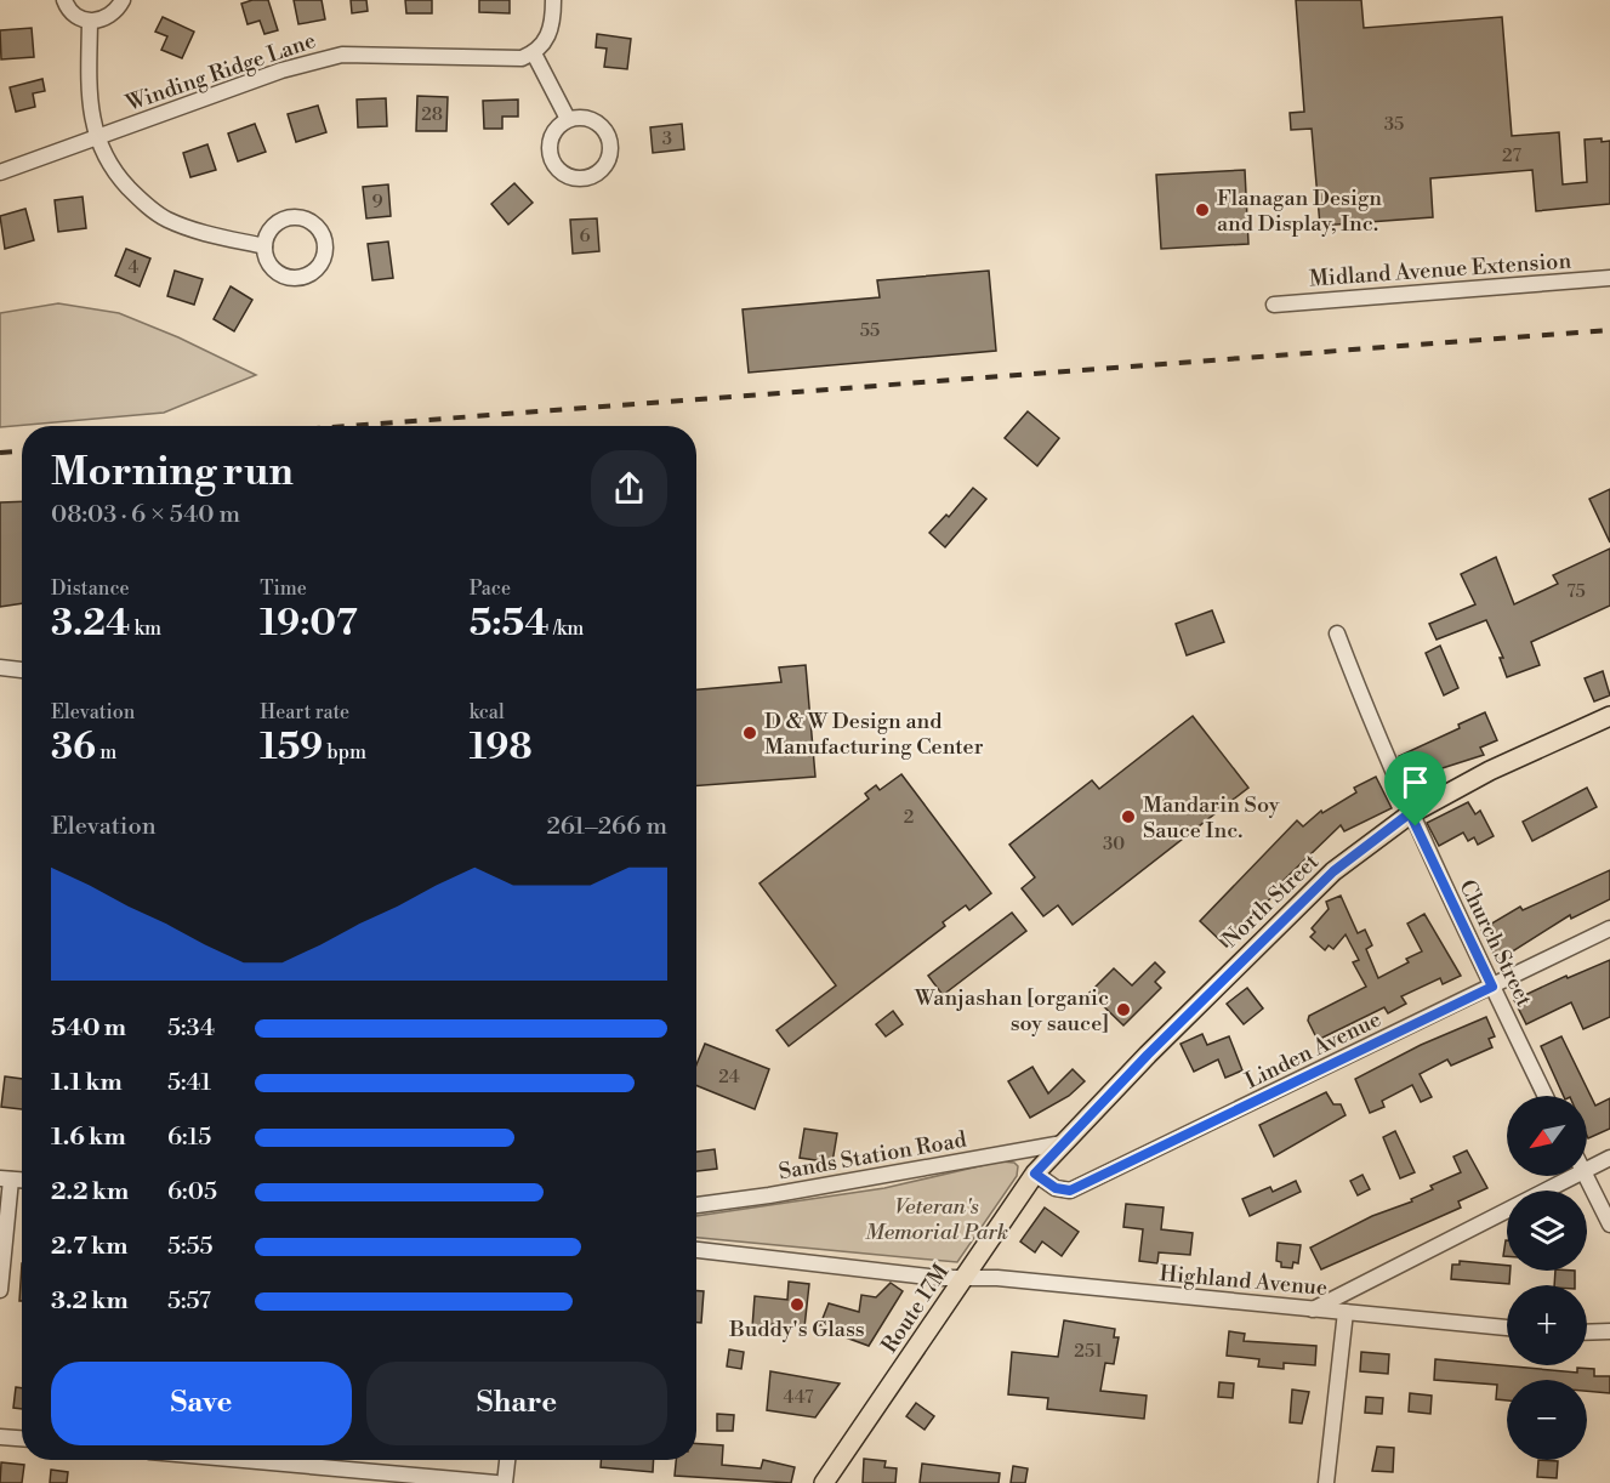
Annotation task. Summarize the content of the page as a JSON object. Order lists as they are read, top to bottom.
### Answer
{
  "streets": {
    "main road": ["North Street", "Route 17M"],
    "street": [
      "Winding Ridge Lane",
      "Midland Avenue Extension",
      "Church Street",
      "Linden Avenue",
      "Sands Station Road",
      "Highland Avenue"
    ]
  },
  "crossings": [
    ["North Street", "Church Street"],
    ["North Street", "Route 17M"],
    ["Church Street", "Linden Avenue"],
    ["Linden Avenue", "Route 17M"],
    ["Sands Station Road", "Route 17M"],
    ["Highland Avenue", "Route 17M"]
  ],
  "parks": ["Veteran's Memorial Park"],
  "places": [
    "Flanagan Design and Display, Inc.",
    "D & W Design and Manufacturing Center",
    "Mandarin Soy Sauce Inc.",
    "Wanjashan [organic soy sauce]",
    "Buddy's Glass"
  ],
  "house_numbers": [
    "28",
    "35",
    "3",
    "27",
    "9",
    "6",
    "4",
    "55",
    "75",
    "2",
    "30",
    "24",
    "251",
    "447"
  ],
  "north": "bottom left",
  "page": {
    "heading": ["Morning run", "08:03 · 6 × 540 m"],
    "stats": [
      ["Distance", "3.24 km"],
      ["Time", "19:07"],
      ["Pace", "5:54 /km"],
      ["Elevation", "36 m"],
      ["Heart rate", "159 bpm"],
      ["kcal", "198"]
    ],
    "chart": ["Elevation", "261–266 m"],
    "list": [
      {
        "name": "540 m",
        "note": "5:34"
      },
      {
        "name": "1.1 km",
        "note": "5:41"
      },
      {
        "name": "1.6 km",
        "note": "6:15"
      },
      {
        "name": "2.2 km",
        "note": "6:05"
      },
      {
        "name": "2.7 km",
        "note": "5:55"
      },
      {
        "name": "3.2 km",
        "note": "5:57"
      }
    ],
    "map_buttons": ["+", "−"],
    "buttons": ["Save", "Share"]
  }
}
